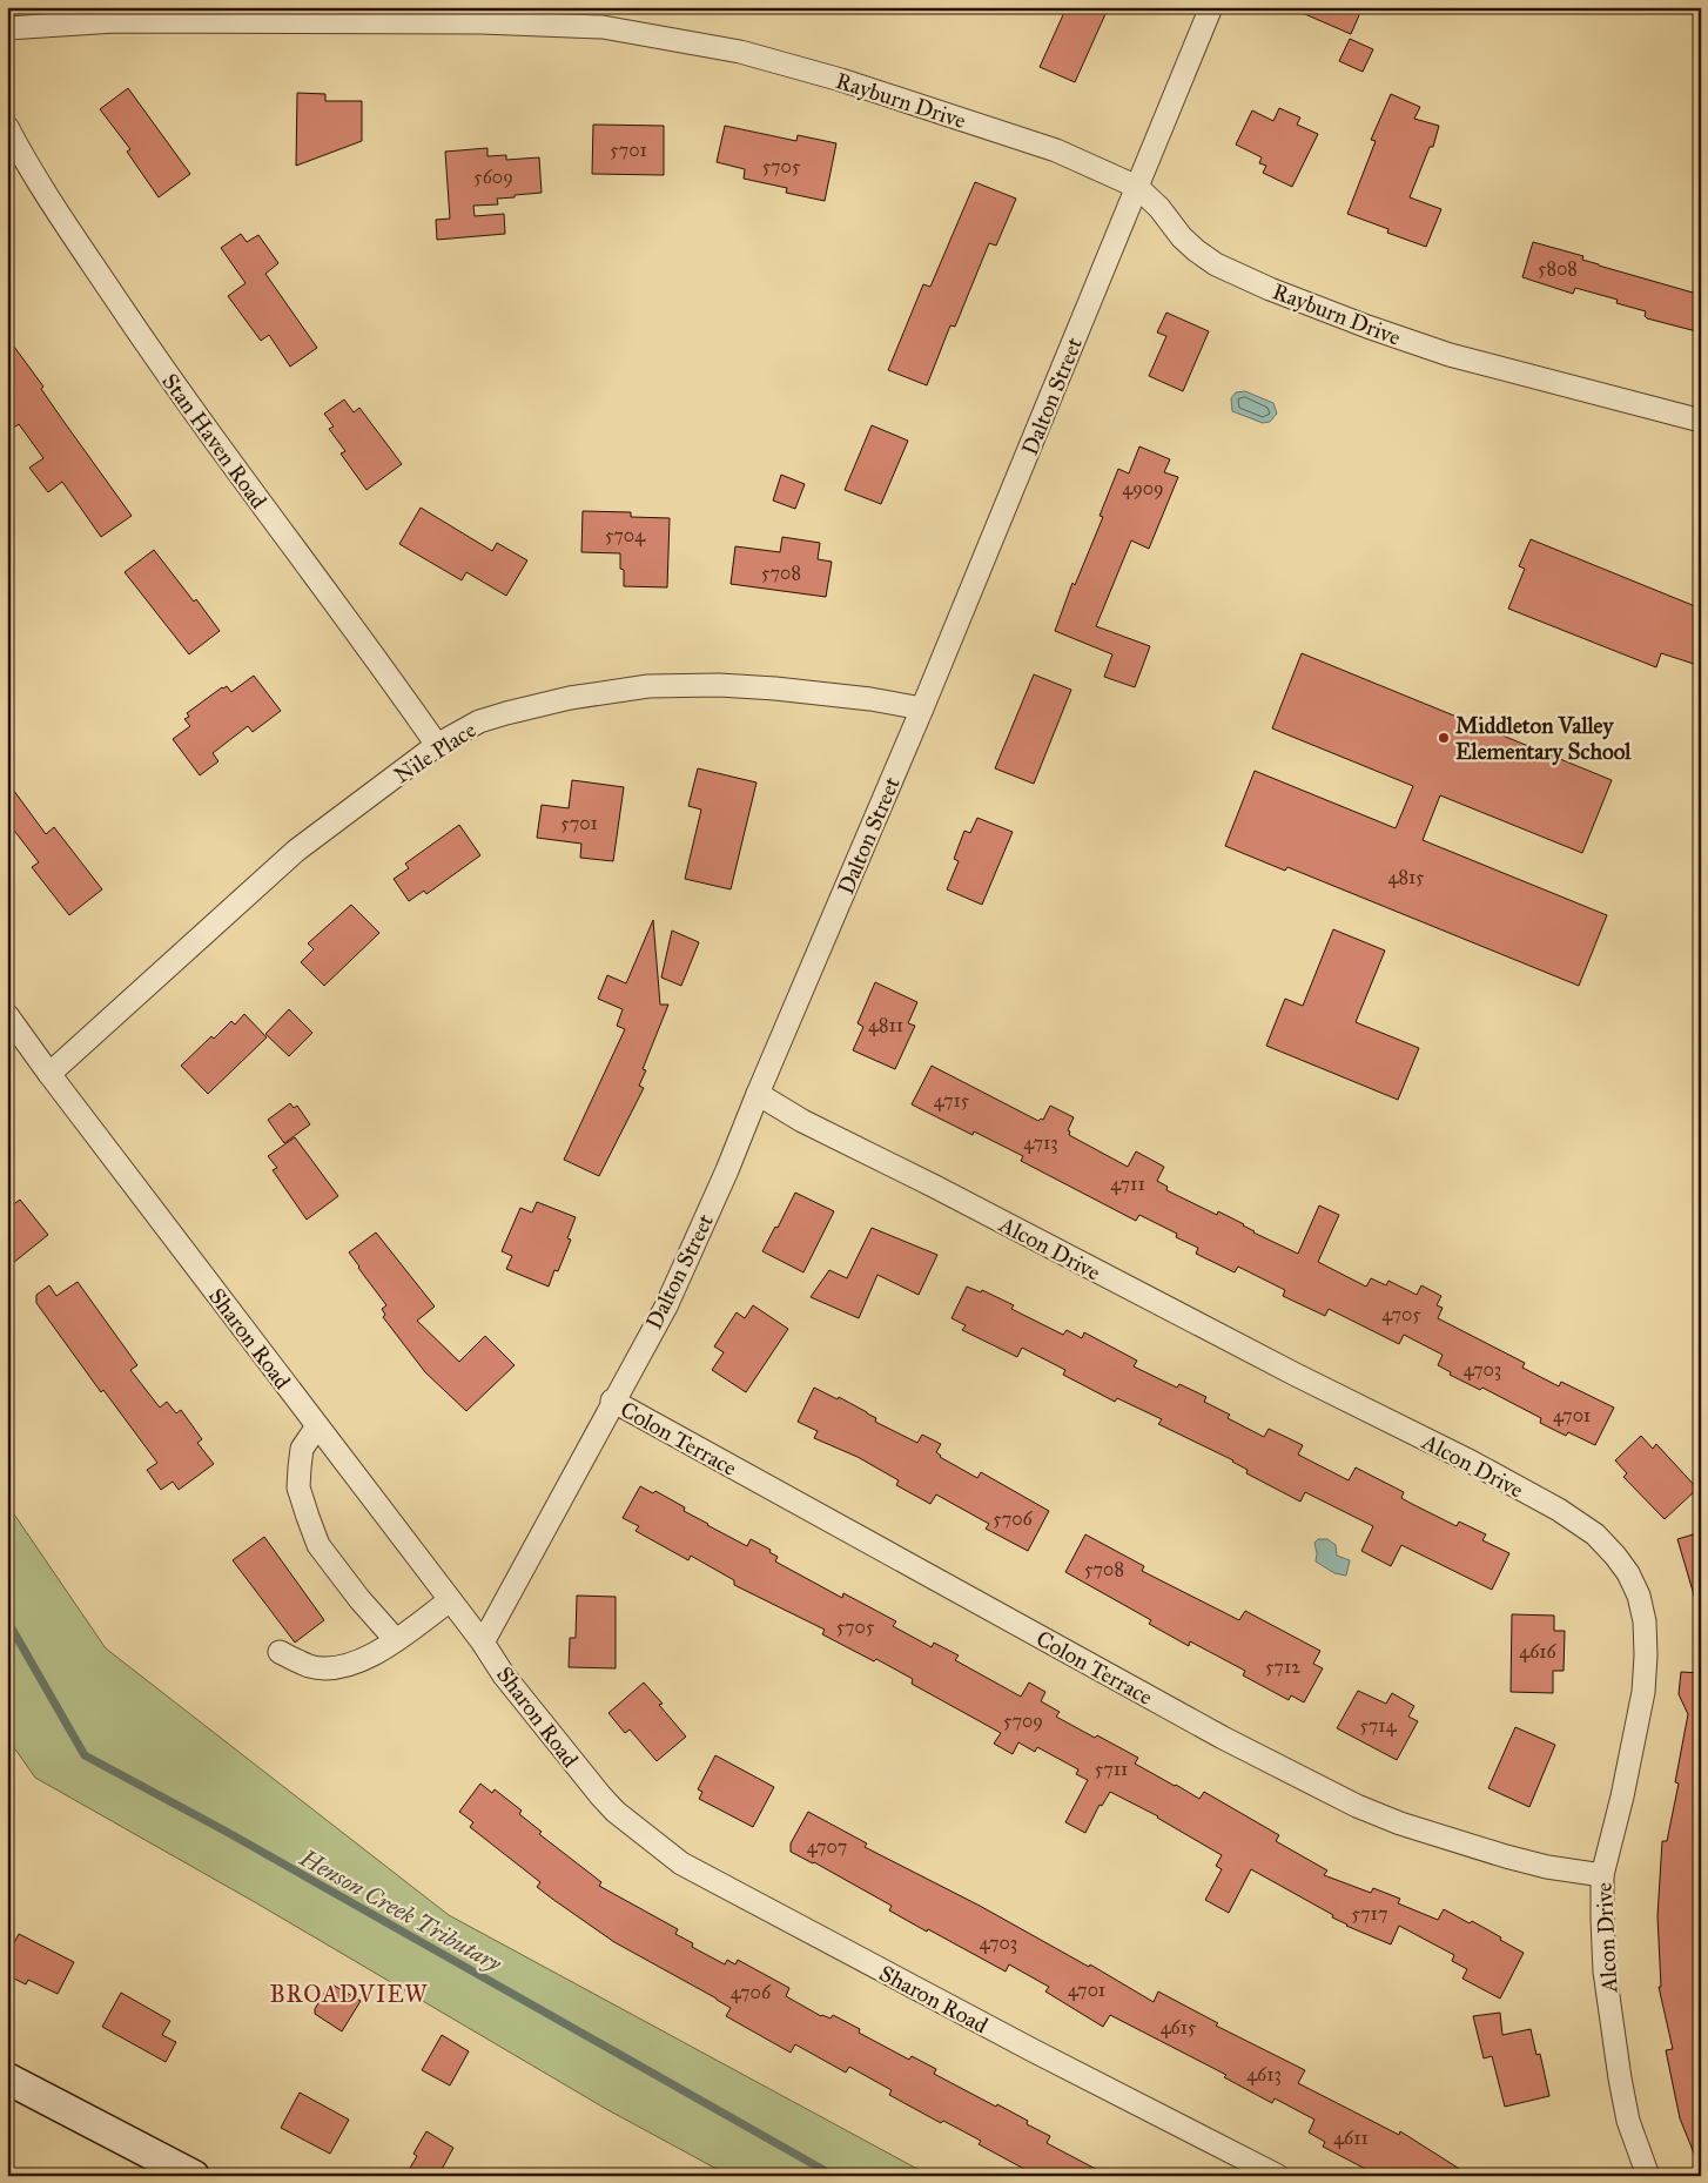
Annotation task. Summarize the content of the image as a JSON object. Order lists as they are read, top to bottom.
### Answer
{
  "streets": {
    "street": [
      "Rayburn Drive",
      "Dalton Street",
      "Stan Haven Road",
      "Nile Place",
      "Alcon Drive",
      "Sharon Road",
      "Colon Terrace"
    ]
  },
  "crossings": [
    ["Rayburn Drive", "Dalton Street"],
    ["Dalton Street", "Nile Place"],
    ["Dalton Street", "Alcon Drive"],
    ["Dalton Street", "Sharon Road"],
    ["Dalton Street", "Colon Terrace"],
    ["Stan Haven Road", "Nile Place"],
    ["Nile Place", "Sharon Road"],
    ["Alcon Drive", "Colon Terrace"]
  ],
  "districts": ["BROADVIEW"],
  "water": ["Henson Creek Tributary"],
  "places": ["Middleton Valley Elementary School"],
  "house_numbers": [
    "5701",
    "5705",
    "5609",
    "5808",
    "4909",
    "5704",
    "5708",
    "5701",
    "4815",
    "4811",
    "4715",
    "4713",
    "4711",
    "4705",
    "4703",
    "4701",
    "5706",
    "5708",
    "5705",
    "4616",
    "5712",
    "5709",
    "5714",
    "5711",
    "4707",
    "5717",
    "4703",
    "4701",
    "4706",
    "4615",
    "4613",
    "4611"
  ]
}
